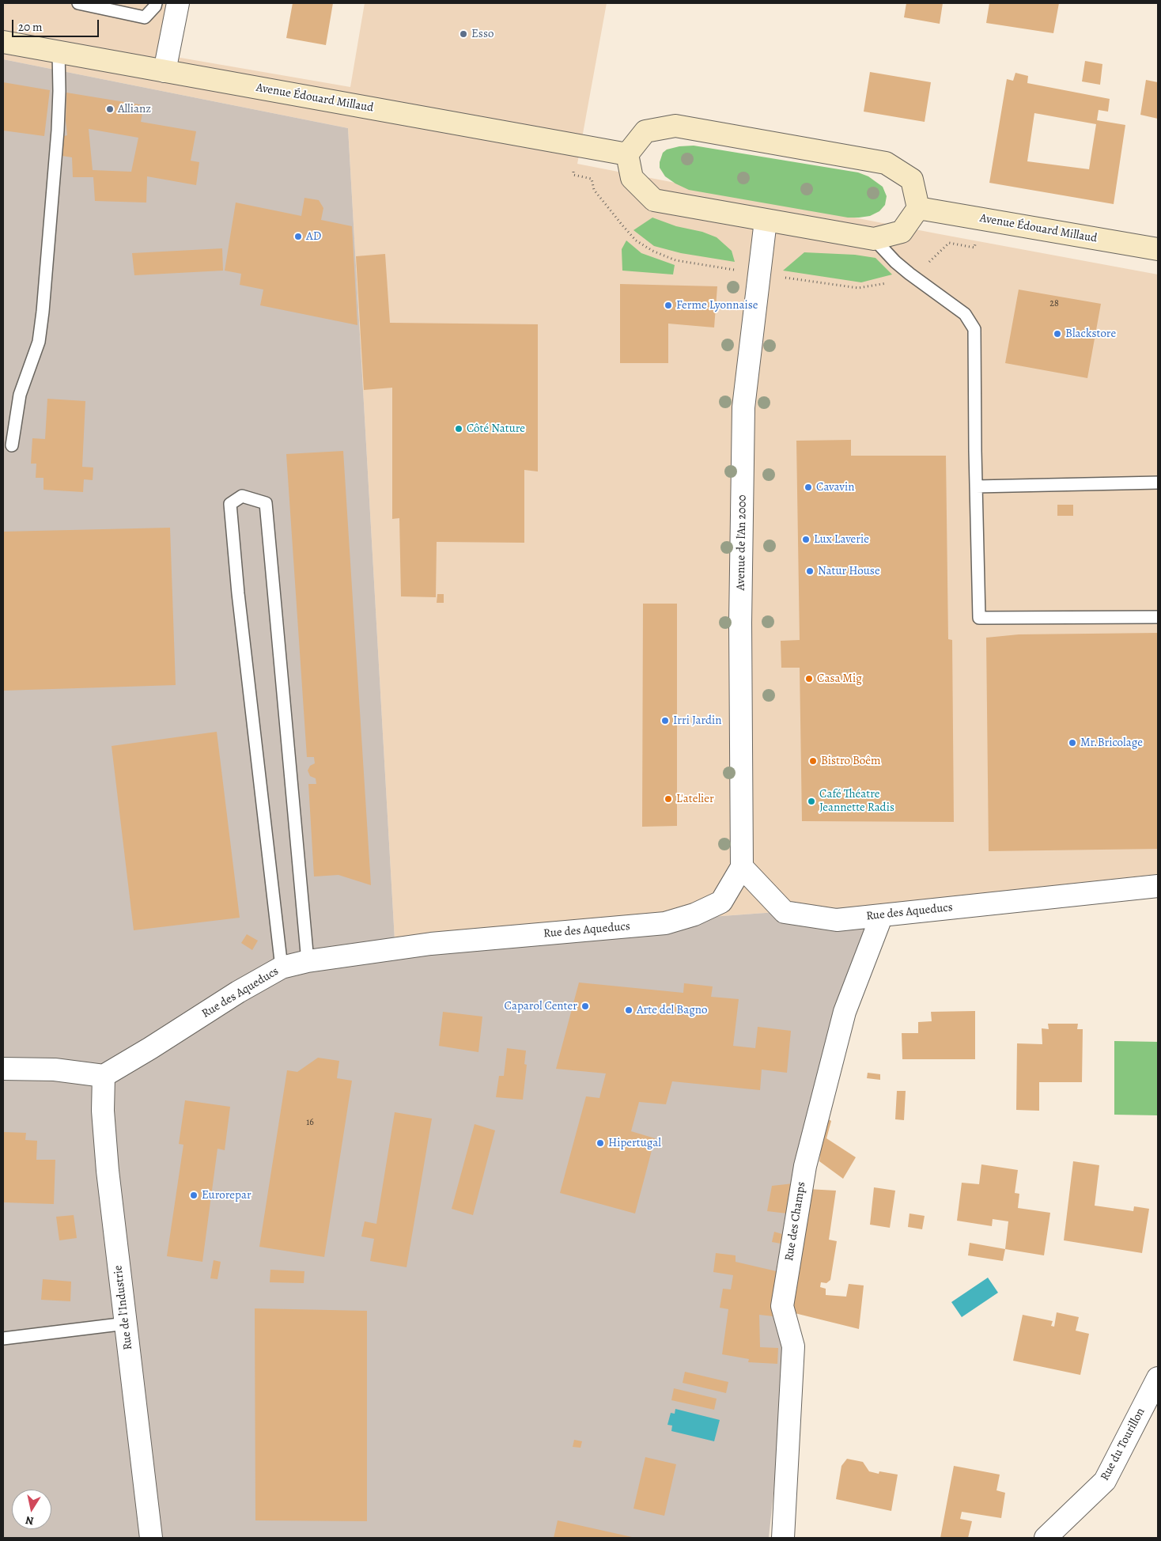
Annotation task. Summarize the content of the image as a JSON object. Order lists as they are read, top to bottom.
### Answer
{
  "streets": {
    "main road": ["Avenue Édouard Millaud"],
    "street": [
      "Avenue de l'An 2000",
      "Rue des Aqueducs",
      "Rue des Champs",
      "Rue de l'Industrie",
      "Rue du Tourillon"
    ]
  },
  "crossings": [
    ["Avenue de l'An 2000", "Rue des Aqueducs"],
    ["Rue des Aqueducs", "Rue des Champs"],
    ["Rue des Aqueducs", "Rue de l'Industrie"]
  ],
  "places": [
    "Esso",
    "Allianz",
    "AD",
    "Ferme Lyonnaise",
    "Blackstore",
    "Côté Nature",
    "Cavavin",
    "Lux Laverie",
    "Natur House",
    "Casa Mig",
    "Irri Jardin",
    "Mr.Bricolage",
    "Bistro Boêm",
    "L'atelier",
    "Café Théatre Jeannette Radis",
    "Caparol Center",
    "Arte del Bagno",
    "Hipertugal",
    "Eurorepar"
  ],
  "house_numbers": ["28", "16"],
  "scale_bar": "20 m",
  "north": "bottom"
}
